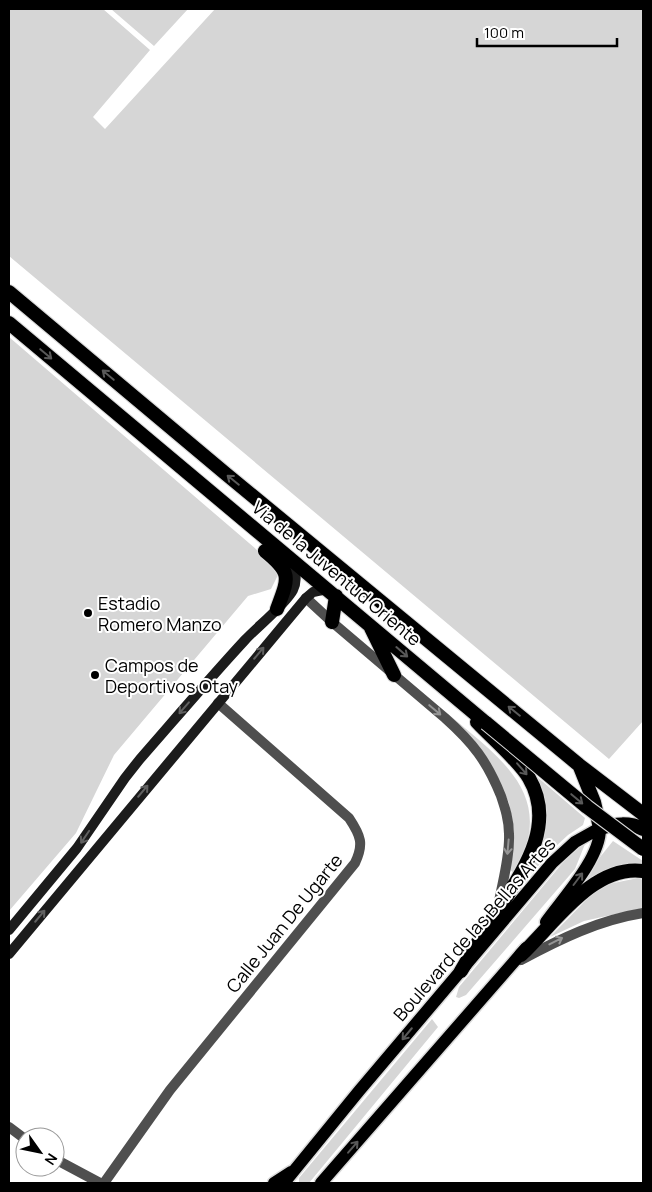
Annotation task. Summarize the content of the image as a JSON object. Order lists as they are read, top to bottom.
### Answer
{
  "streets": {
    "highway": ["Via de la Juventud Oriente"],
    "main road": ["Boulevard de las Bellas Artes"],
    "street": ["Calle Juan De Ugarte"]
  },
  "places": ["Estadio Romero Manzo", "Campos de Deportivos Otay"],
  "scale_bar": "100 m",
  "north": "bottom right"
}
